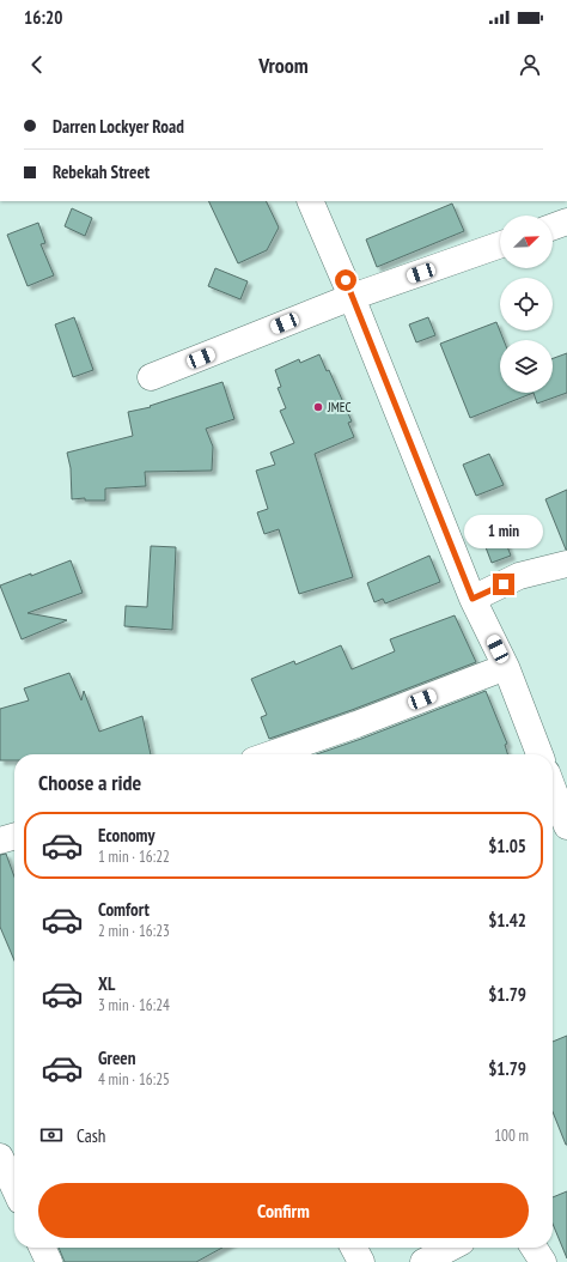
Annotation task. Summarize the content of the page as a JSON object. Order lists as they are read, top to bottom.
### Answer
{
  "places": ["JMEC"],
  "north": "top right",
  "page": {
    "status": "16:20",
    "header": "Vroom",
    "banner": ["Darren Lockyer Road", "Rebekah Street"],
    "bubble": "1 min",
    "heading": "Choose a ride",
    "list": [
      {
        "name": "Economy",
        "note": "1 min · 16:22",
        "value": "$1.05"
      },
      {
        "name": "Comfort",
        "note": "2 min · 16:23",
        "value": "$1.42"
      },
      {
        "name": "XL",
        "note": "3 min · 16:24",
        "value": "$1.79"
      },
      {
        "name": "Green",
        "note": "4 min · 16:25",
        "value": "$1.79"
      }
    ],
    "pay": ["Cash", "100 m"],
    "buttons": "Confirm"
  }
}
